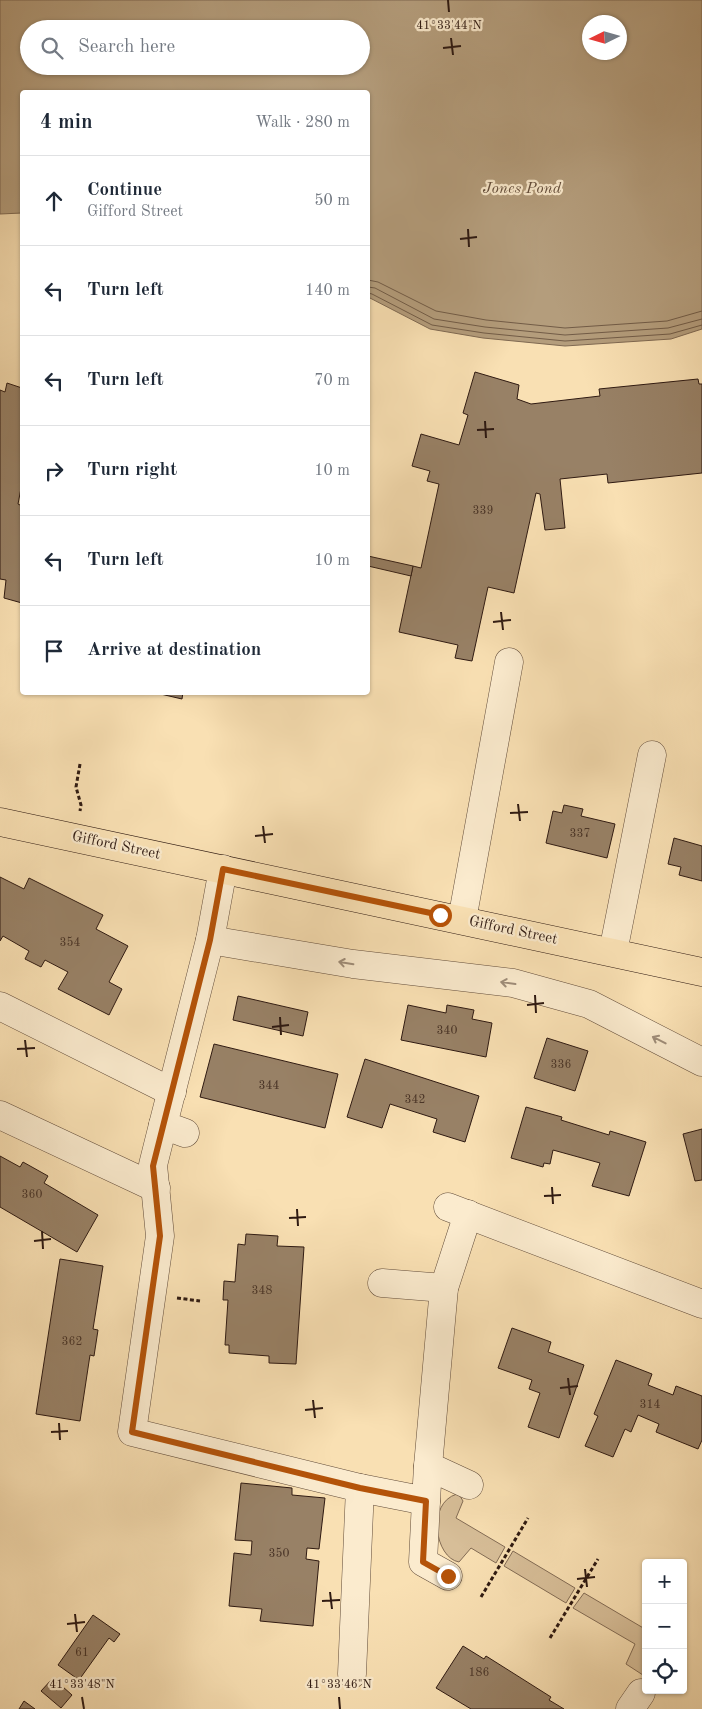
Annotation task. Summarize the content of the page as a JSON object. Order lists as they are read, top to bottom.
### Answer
{
  "streets": {
    "main road": ["Gifford Street"]
  },
  "water": ["Jones Pond"],
  "house_numbers": [
    "339",
    "337",
    "354",
    "340",
    "336",
    "344",
    "342",
    "360",
    "348",
    "362",
    "314",
    "350",
    "61",
    "186"
  ],
  "north": "left",
  "page": {
    "search": "Search here",
    "heading": ["4 min", "Walk · 280 m"],
    "list": [
      ["Continue", "Gifford Street", "50 m"],
      ["Turn left", "140 m"],
      ["Turn left", "70 m"],
      ["Turn right", "10 m"],
      ["Turn left", "10 m"],
      "Arrive at destination"
    ],
    "map_buttons": ["+", "−"]
  },
  "coordinates": ["41°33'44\"N", "41°33'48\"N", "41°33'46\"N"]
}
